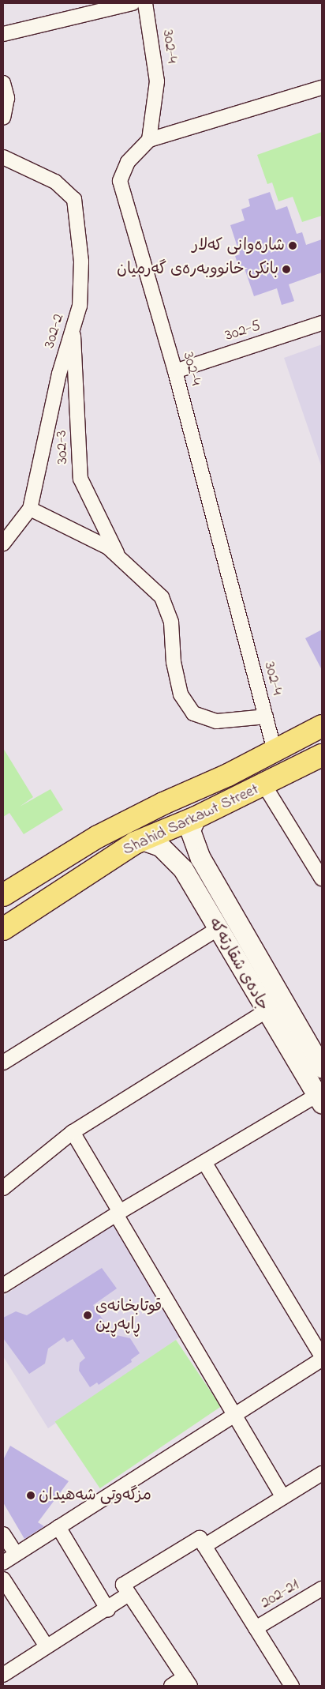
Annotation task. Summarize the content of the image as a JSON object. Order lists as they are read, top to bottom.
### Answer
{
  "streets": {
    "main road": ["Shahid Sarkawt Street", "جادەی شقارتەکە"],
    "street": [
      "302-4",
      "302-2",
      "302-5",
      "302-3",
      "202-21"
    ]
  },
  "crossings": [
    ["302-4", "302-5"],
    ["302-4", "Shahid Sarkawt Street"],
    ["302-2", "302-3"],
    ["Shahid Sarkawt Street", "جادەی شقارتەکە"]
  ],
  "places": [
    "شارەوانی کەلار",
    "بانکی خانووبەرەی گەرمیان",
    "قوتابخانەی ڕاپەڕین",
    "مزگەوتی شەهیدان"
  ]
}
